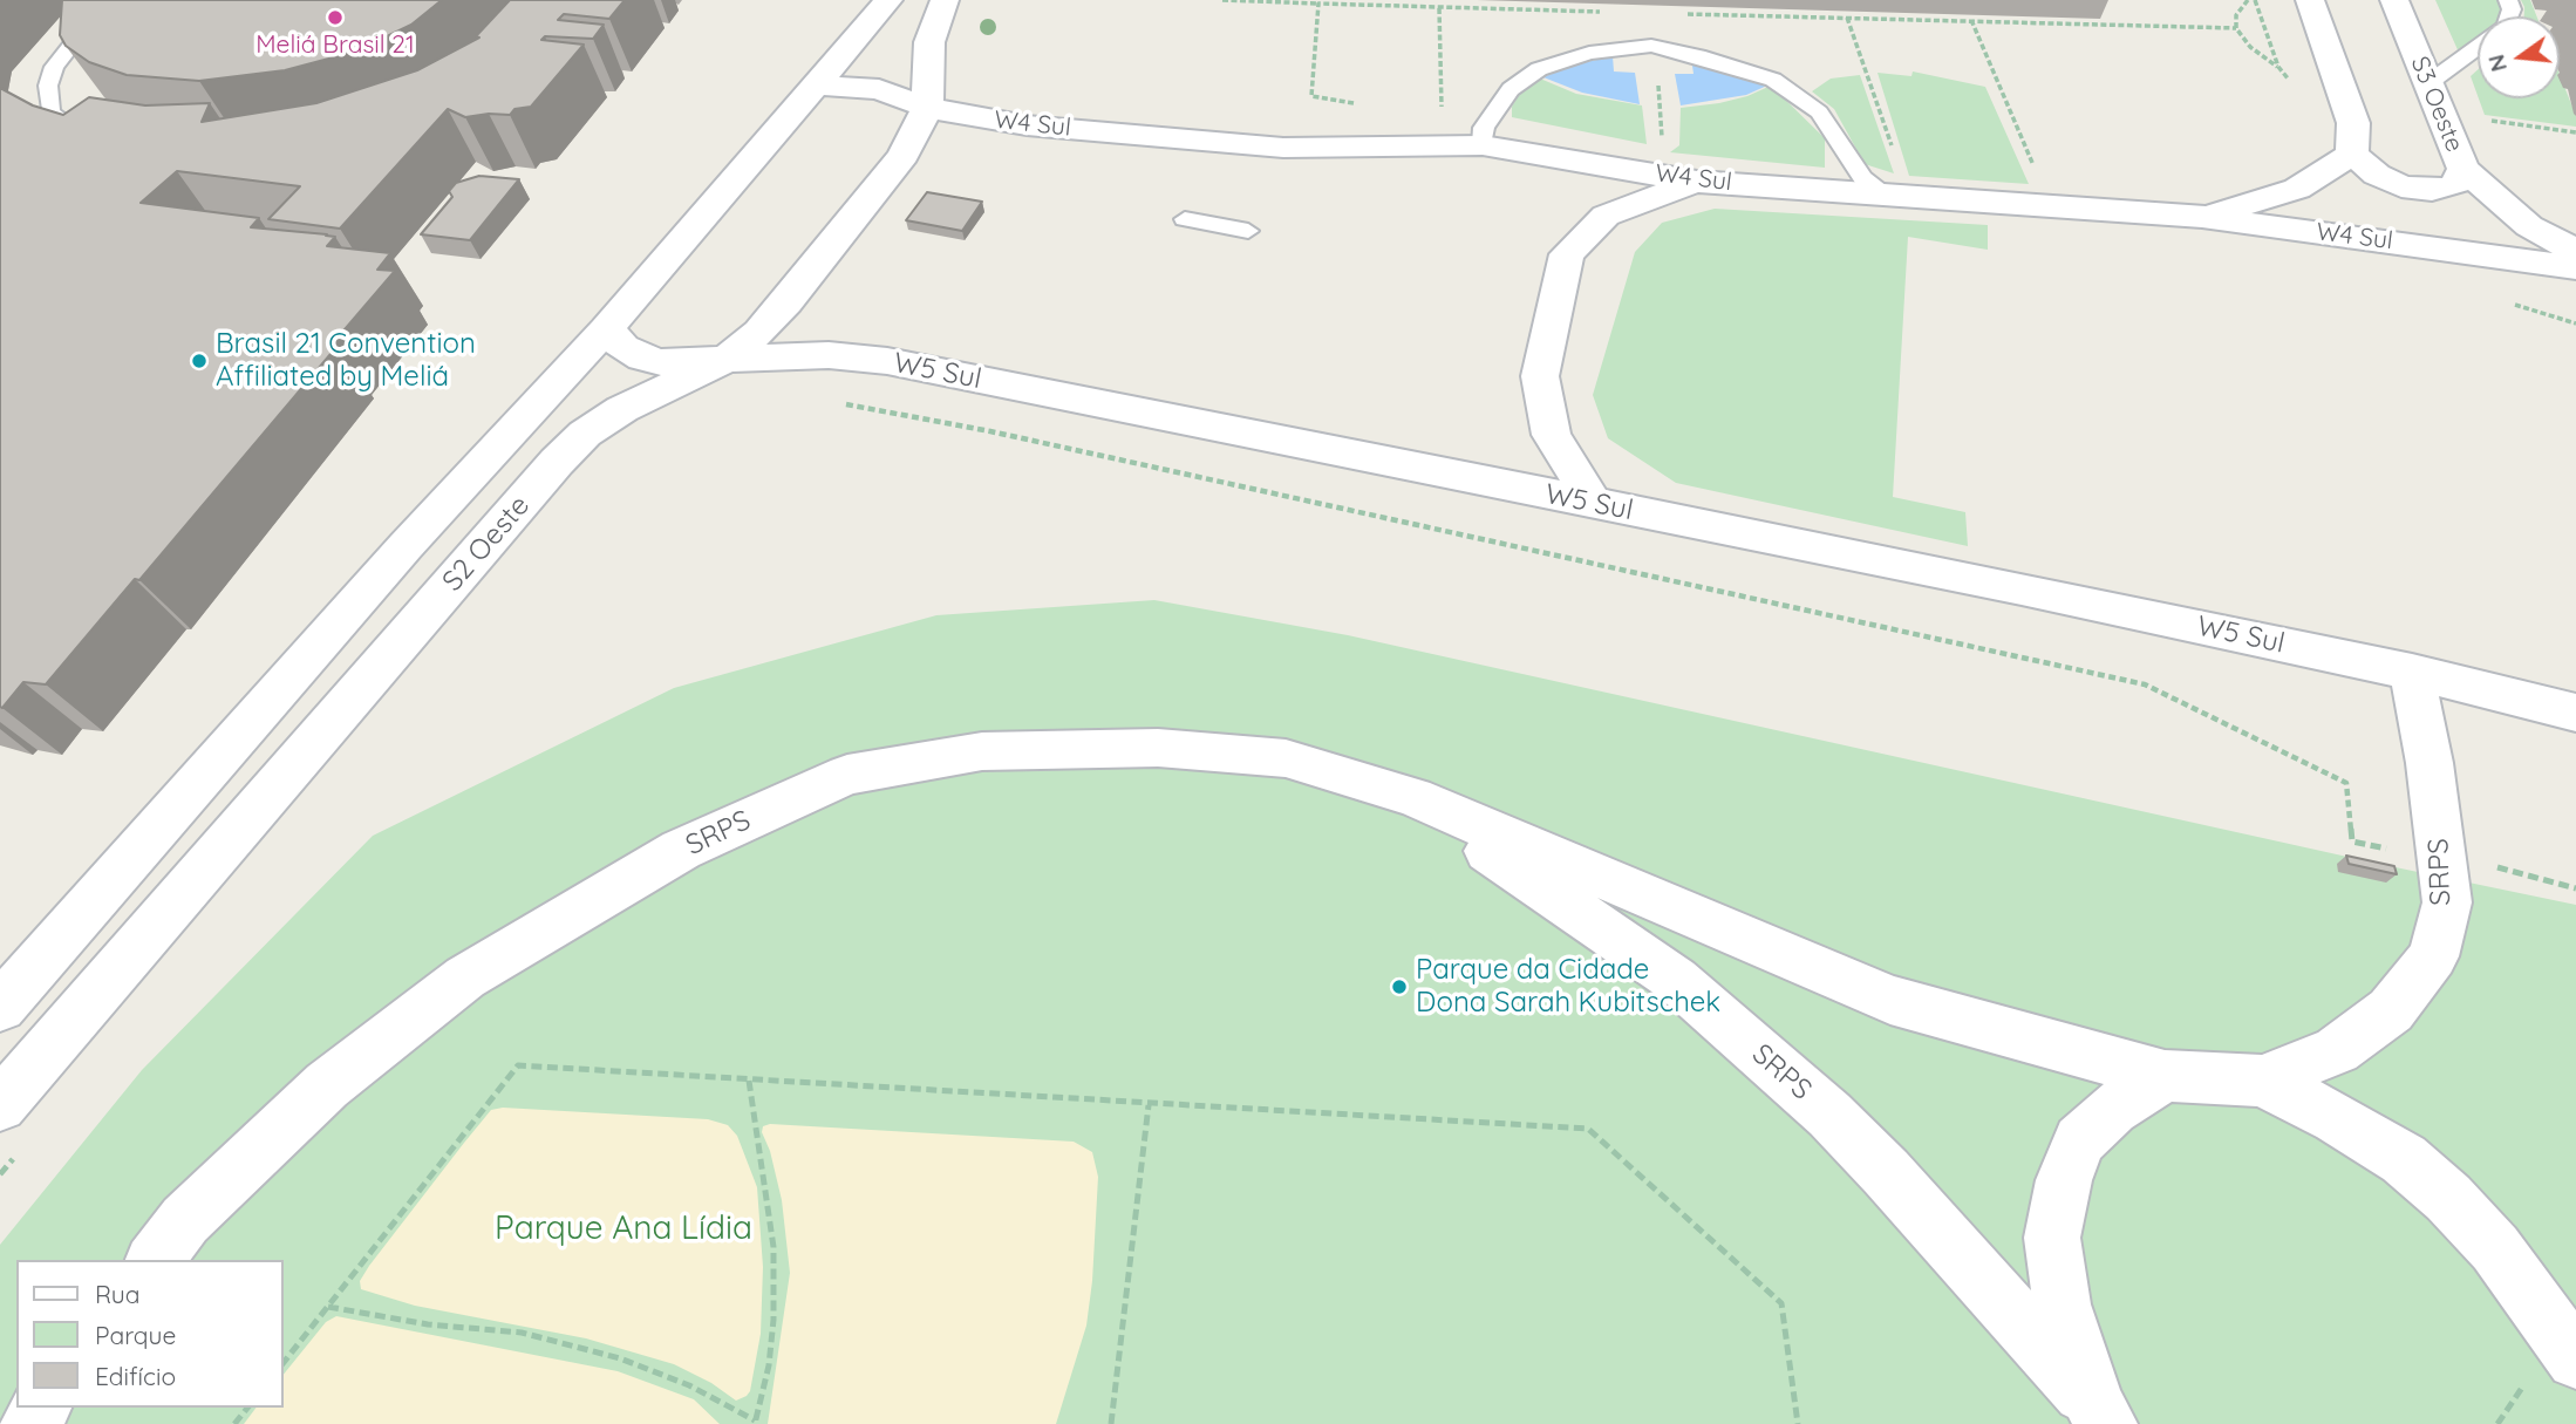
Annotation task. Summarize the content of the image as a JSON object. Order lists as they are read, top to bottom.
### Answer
{
  "streets": {
    "main road": [
      "S3 Oeste",
      "W4 Sul",
      "W5 Sul",
      "S2 Oeste",
      "SRPS"
    ]
  },
  "crossings": [
    ["W4 Sul", "S2 Oeste"],
    ["W5 Sul", "S2 Oeste"],
    ["W5 Sul", "SRPS"]
  ],
  "parks": ["Parque Ana Lídia"],
  "places": ["Meliá Brasil 21", "Brasil 21 Convention Affiliated by Meliá", "Parque da Cidade Dona Sarah Kubitschek"],
  "legend": ["Rua", "Parque", "Edifício"],
  "north": "left"
}
